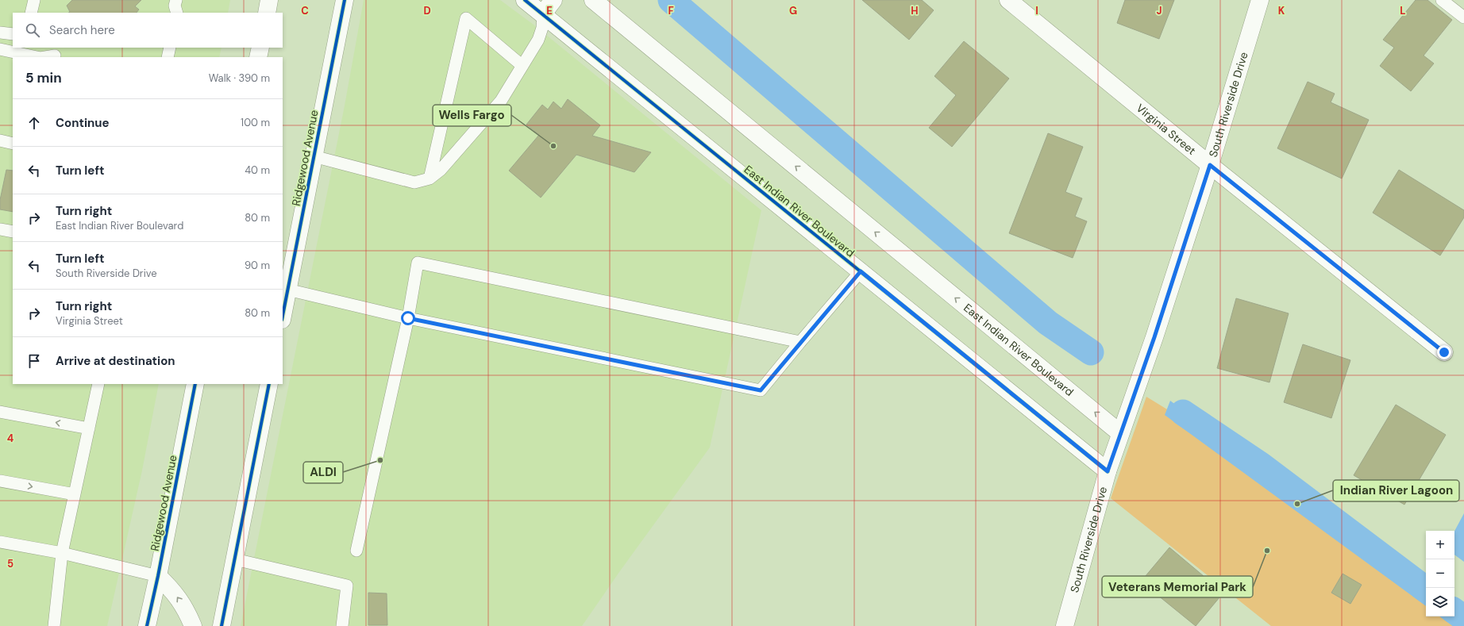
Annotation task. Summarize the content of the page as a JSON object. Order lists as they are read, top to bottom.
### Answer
{
  "streets": {
    "street": [
      "South Riverside Drive",
      "Virginia Street",
      "Ridgewood Avenue",
      "East Indian River Boulevard"
    ]
  },
  "crossings": [
    ["South Riverside Drive", "Virginia Street"],
    ["South Riverside Drive", "East Indian River Boulevard"]
  ],
  "places": [
    "Wells Fargo",
    "ALDI",
    "Indian River Lagoon",
    "Veterans Memorial Park"
  ],
  "page": {
    "search": "Search here",
    "heading": ["5 min", "Walk · 390 m"],
    "list": [
      ["Continue", "100 m"],
      ["Turn left", "40 m"],
      ["Turn right", "East Indian River Boulevard", "80 m"],
      ["Turn left", "South Riverside Drive", "90 m"],
      ["Turn right", "Virginia Street", "80 m"],
      "Arrive at destination"
    ],
    "map_buttons": ["+", "−"]
  },
  "grid": {
    "columns": [
      "C",
      "D",
      "E",
      "F",
      "G",
      "H",
      "I",
      "J",
      "K",
      "L"
    ],
    "rows": ["4", "5"]
  }
}
